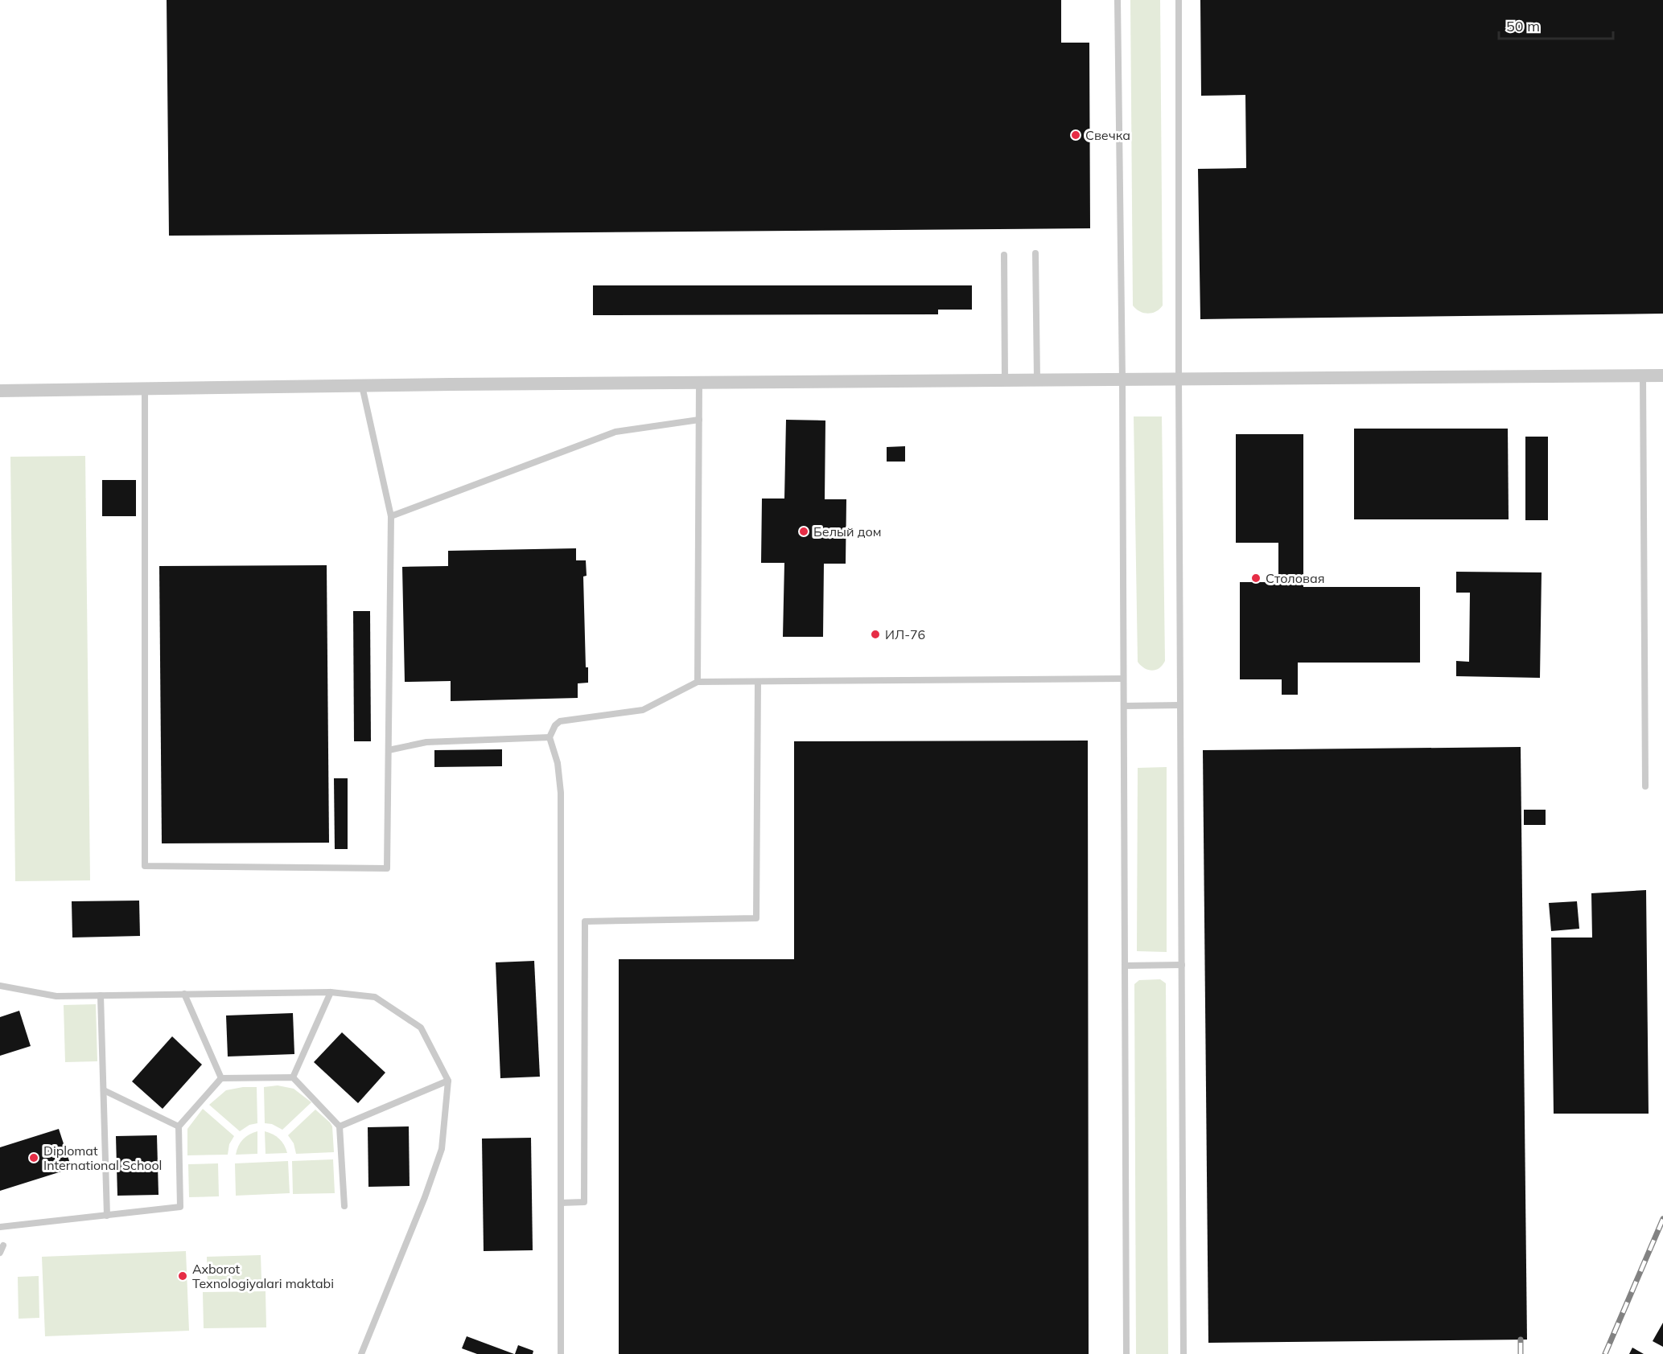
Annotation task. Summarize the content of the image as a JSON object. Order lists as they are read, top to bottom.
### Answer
{
  "places": [
    "Свечка",
    "Белый дом",
    "Столовая",
    "ИЛ-76",
    "Diplomat International School",
    "Axborot Texnologiyalari maktabi"
  ],
  "scale_bar": "50 m"
}
